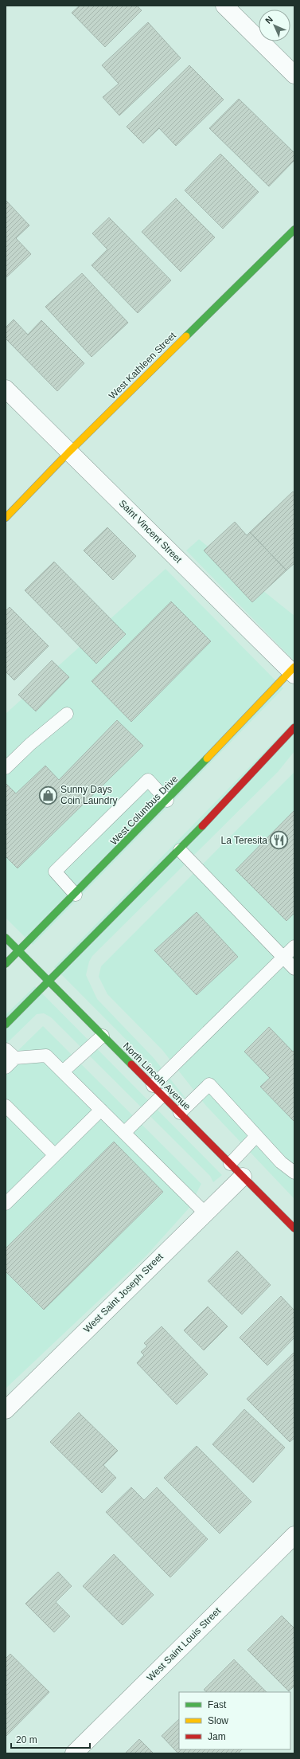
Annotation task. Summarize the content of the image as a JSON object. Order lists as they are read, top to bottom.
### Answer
{
  "streets": {
    "street": [
      "West Kathleen Street",
      "Saint Vincent Street",
      "West Columbus Drive",
      "North Lincoln Avenue",
      "West Saint Joseph Street",
      "West Saint Louis Street"
    ]
  },
  "crossings": [
    ["West Kathleen Street", "Saint Vincent Street"],
    ["Saint Vincent Street", "West Columbus Drive"],
    ["West Columbus Drive", "North Lincoln Avenue"],
    ["North Lincoln Avenue", "West Saint Joseph Street"]
  ],
  "places": {
    "shop": ["Sunny Days Coin Laundry"],
    "restaurant": ["La Teresita"]
  },
  "legend": ["Fast", "Slow", "Jam"],
  "scale_bar": "20 m",
  "north": "top left"
}
